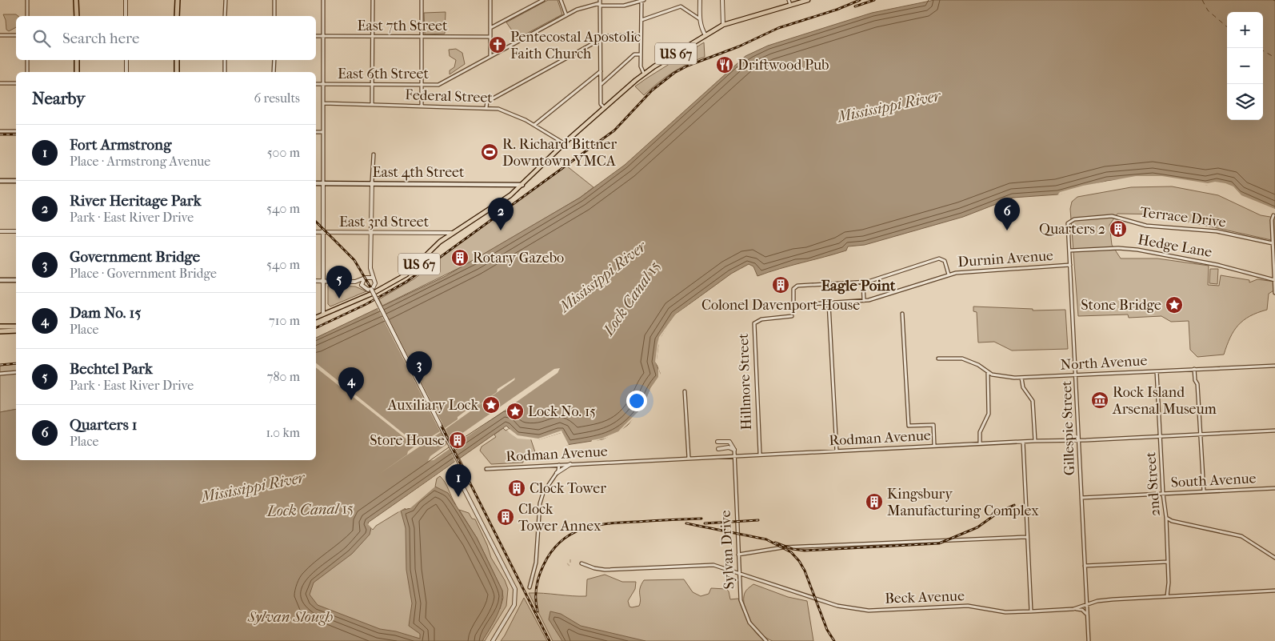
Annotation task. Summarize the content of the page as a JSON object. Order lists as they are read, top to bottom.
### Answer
{
  "streets": {
    "main road": ["US 67", "East 4th Street"],
    "street": [
      "East 7th Street",
      "East 6th Street",
      "Federal Street",
      "Terrace Drive",
      "East 3rd Street",
      "Hedge Lane",
      "Durnin Avenue",
      "North Avenue",
      "Hillmore Street",
      "Gillespie Street",
      "Rodman Avenue",
      "South Avenue",
      "2nd Street",
      "Sylvan Drive",
      "Beck Avenue"
    ]
  },
  "crossings": [
    ["US 67", "Federal Street"],
    ["US 67", "East 4th Street"],
    ["US 67", "East 3rd Street"],
    ["Terrace Drive", "Gillespie Street"],
    ["Hedge Lane", "Gillespie Street"],
    ["Durnin Avenue", "Gillespie Street"],
    ["North Avenue", "Gillespie Street"],
    ["North Avenue", "2nd Street"],
    ["Hillmore Street", "Rodman Avenue"],
    ["Gillespie Street", "Rodman Avenue"],
    ["Gillespie Street", "South Avenue"],
    ["Gillespie Street", "Beck Avenue"],
    ["Rodman Avenue", "2nd Street"],
    ["Rodman Avenue", "Sylvan Drive"],
    ["South Avenue", "2nd Street"],
    ["2nd Street", "Beck Avenue"],
    ["Sylvan Drive", "Beck Avenue"]
  ],
  "districts": ["Eagle Point"],
  "water": ["Mississippi River", "Lock Canal 15", "Sylvan Slough"],
  "places": {
    "church": ["Pentecostal Apostolic Faith Church"],
    "restaurant": ["Driftwood Pub"],
    "sports": ["R. Richard Bittner Downtown YMCA"],
    "building": [
      "Quarters 2",
      "Rotary Gazebo",
      "Colonel Davenport House",
      "Store House",
      "Clock Tower",
      "Kingsbury Manufacturing Complex",
      "Clock Tower Annex"
    ],
    "place": ["Stone Bridge", "Auxiliary Lock", "Lock No. 15"],
    "museum": ["Rock Island Arsenal Museum"]
  },
  "page": {
    "map_buttons": ["+", "−"],
    "search": "Search here",
    "heading": ["Nearby", "6 results"],
    "list": [
      {
        "mark": "1",
        "name": "Fort Armstrong",
        "note": "Place · Armstrong Avenue",
        "value": "500 m"
      },
      {
        "mark": "2",
        "name": "River Heritage Park",
        "note": "Park · East River Drive",
        "value": "540 m"
      },
      {
        "mark": "3",
        "name": "Government Bridge",
        "note": "Place · Government Bridge",
        "value": "540 m"
      },
      {
        "mark": "4",
        "name": "Dam No. 15",
        "note": "Place",
        "value": "710 m"
      },
      {
        "mark": "5",
        "name": "Bechtel Park",
        "note": "Park · East River Drive",
        "value": "780 m"
      },
      {
        "mark": "6",
        "name": "Quarters 1",
        "note": "Place",
        "value": "1.0 km"
      }
    ],
    "pins": [
      "2",
      "6",
      "5",
      "3",
      "4",
      "1"
    ]
  }
}
